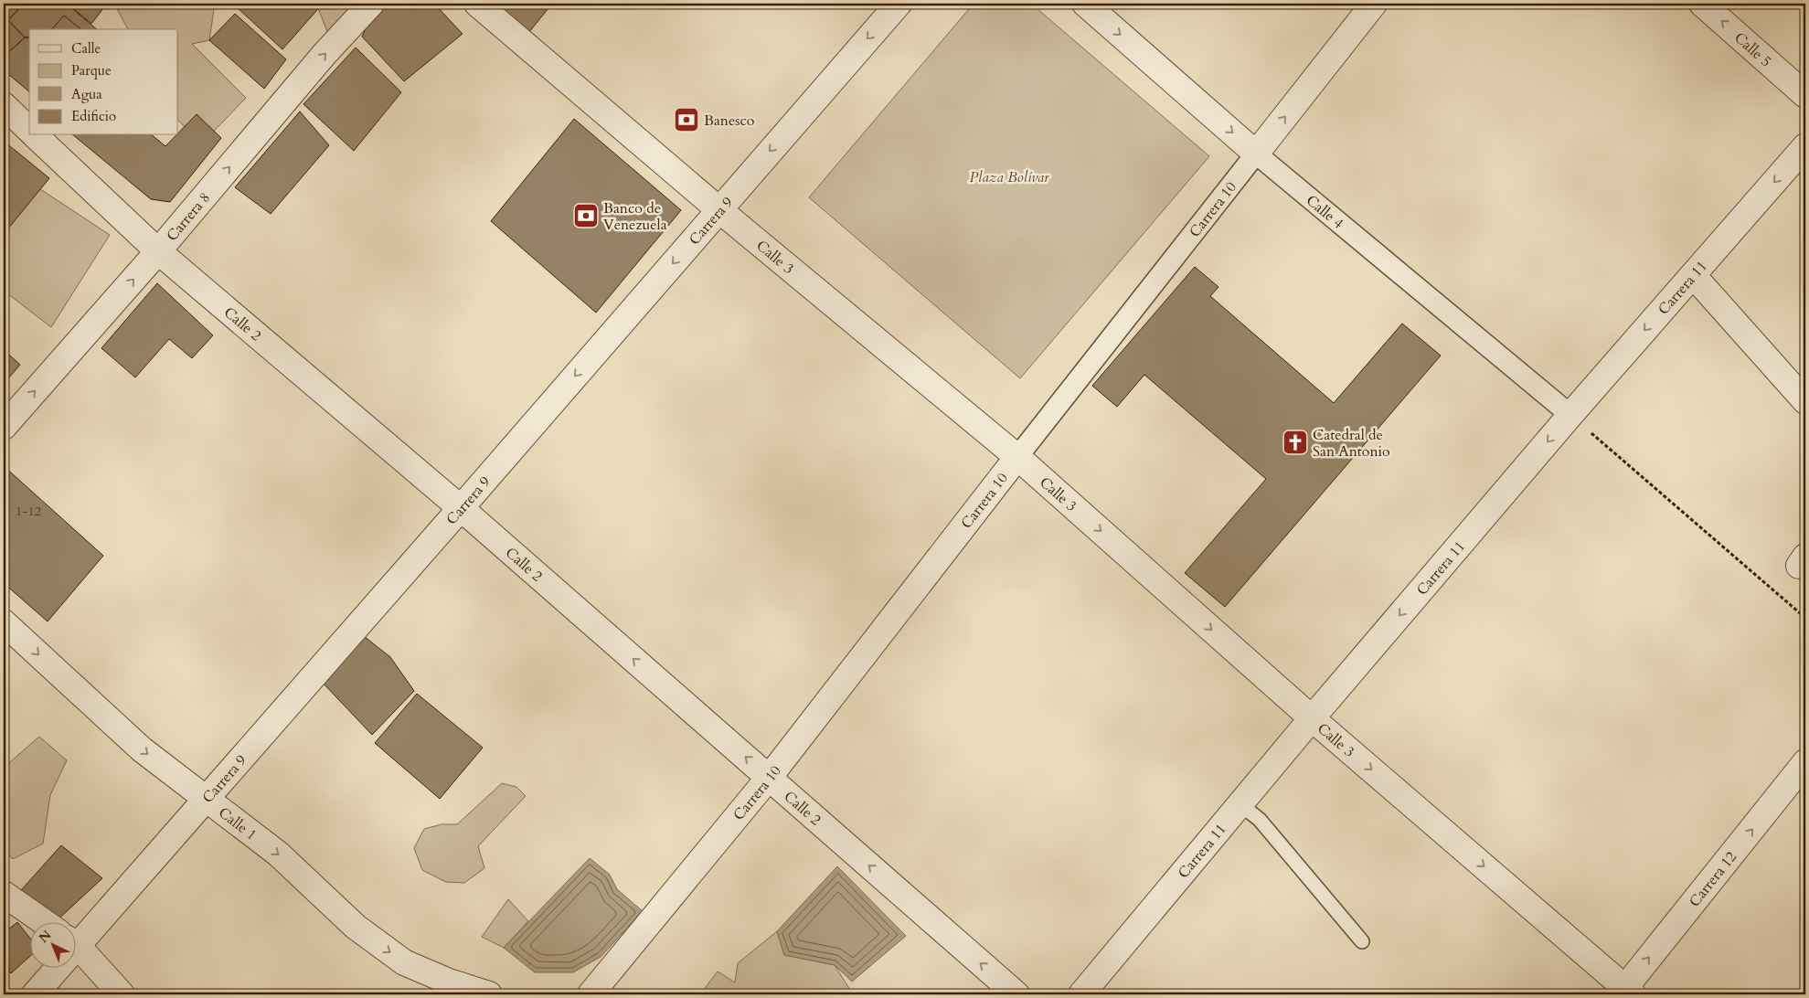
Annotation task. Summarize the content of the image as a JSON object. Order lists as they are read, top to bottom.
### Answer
{
  "streets": {
    "street": [
      "Calle 5",
      "Carrera 10",
      "Calle 4",
      "Carrera 8",
      "Carrera 9",
      "Calle 3",
      "Carrera 11",
      "Calle 2",
      "Calle 1",
      "Carrera 12"
    ]
  },
  "crossings": [
    ["Carrera 10", "Calle 4"],
    ["Carrera 10", "Calle 3"],
    ["Carrera 10", "Calle 2"],
    ["Calle 4", "Carrera 11"],
    ["Carrera 8", "Calle 2"],
    ["Carrera 9", "Calle 3"],
    ["Carrera 9", "Calle 2"],
    ["Carrera 9", "Calle 1"],
    ["Calle 3", "Carrera 11"],
    ["Calle 3", "Carrera 12"]
  ],
  "one_way": [
    "Calle 5",
    "Calle 4",
    "Carrera 8",
    "Carrera 9",
    "Calle 3",
    "Carrera 11",
    "Calle 2",
    "Calle 1",
    "Carrera 12"
  ],
  "parks": ["Plaza Bolívar"],
  "places": {
    "bank": ["Banesco", "Banco de Venezuela"],
    "church": ["Catedral de San Antonio"]
  },
  "house_numbers": ["1-12"],
  "legend": [
    "Calle",
    "Parque",
    "Agua",
    "Edificio"
  ],
  "north": "top left"
}
